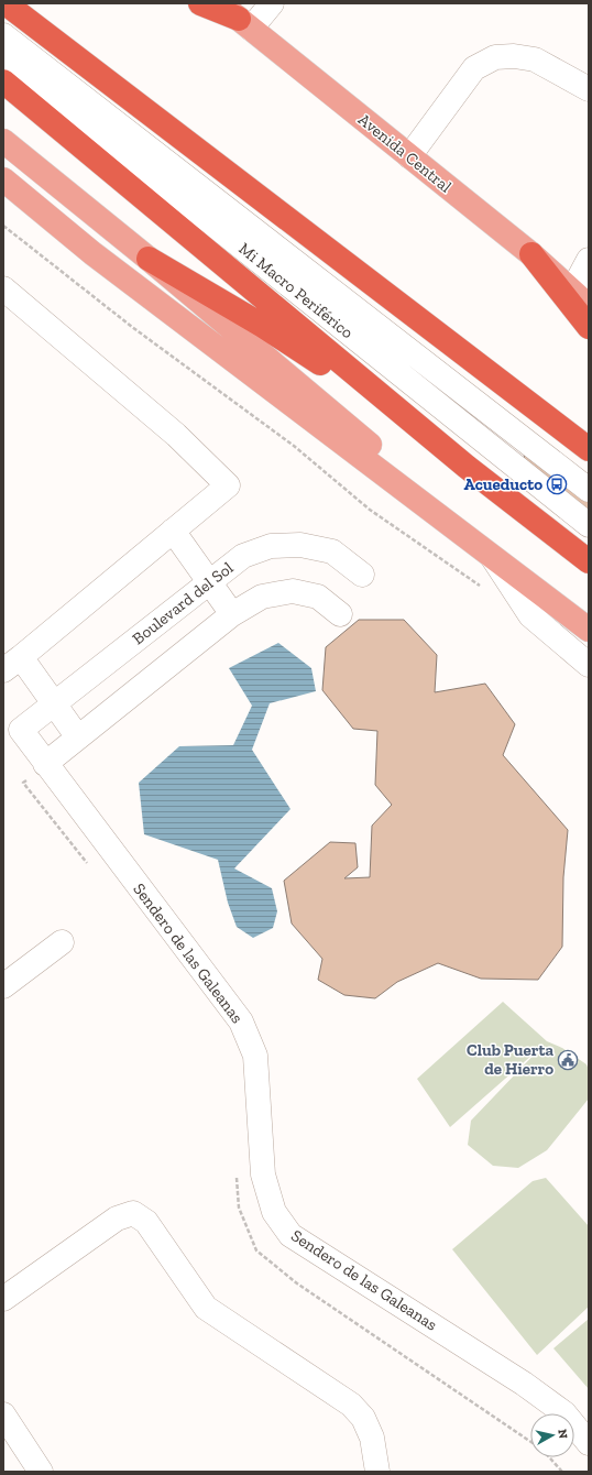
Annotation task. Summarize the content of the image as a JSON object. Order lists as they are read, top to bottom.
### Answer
{
  "streets": {
    "main road": ["Avenida Central"],
    "street": ["Mi Macro Periférico", "Boulevard del Sol", "Sendero de las Galeanas"]
  },
  "crossings": [
    ["Boulevard del Sol", "Sendero de las Galeanas"]
  ],
  "places": {
    "bus stop": ["Acueducto"],
    "public building": ["Club Puerta de Hierro"]
  },
  "north": "right"
}
